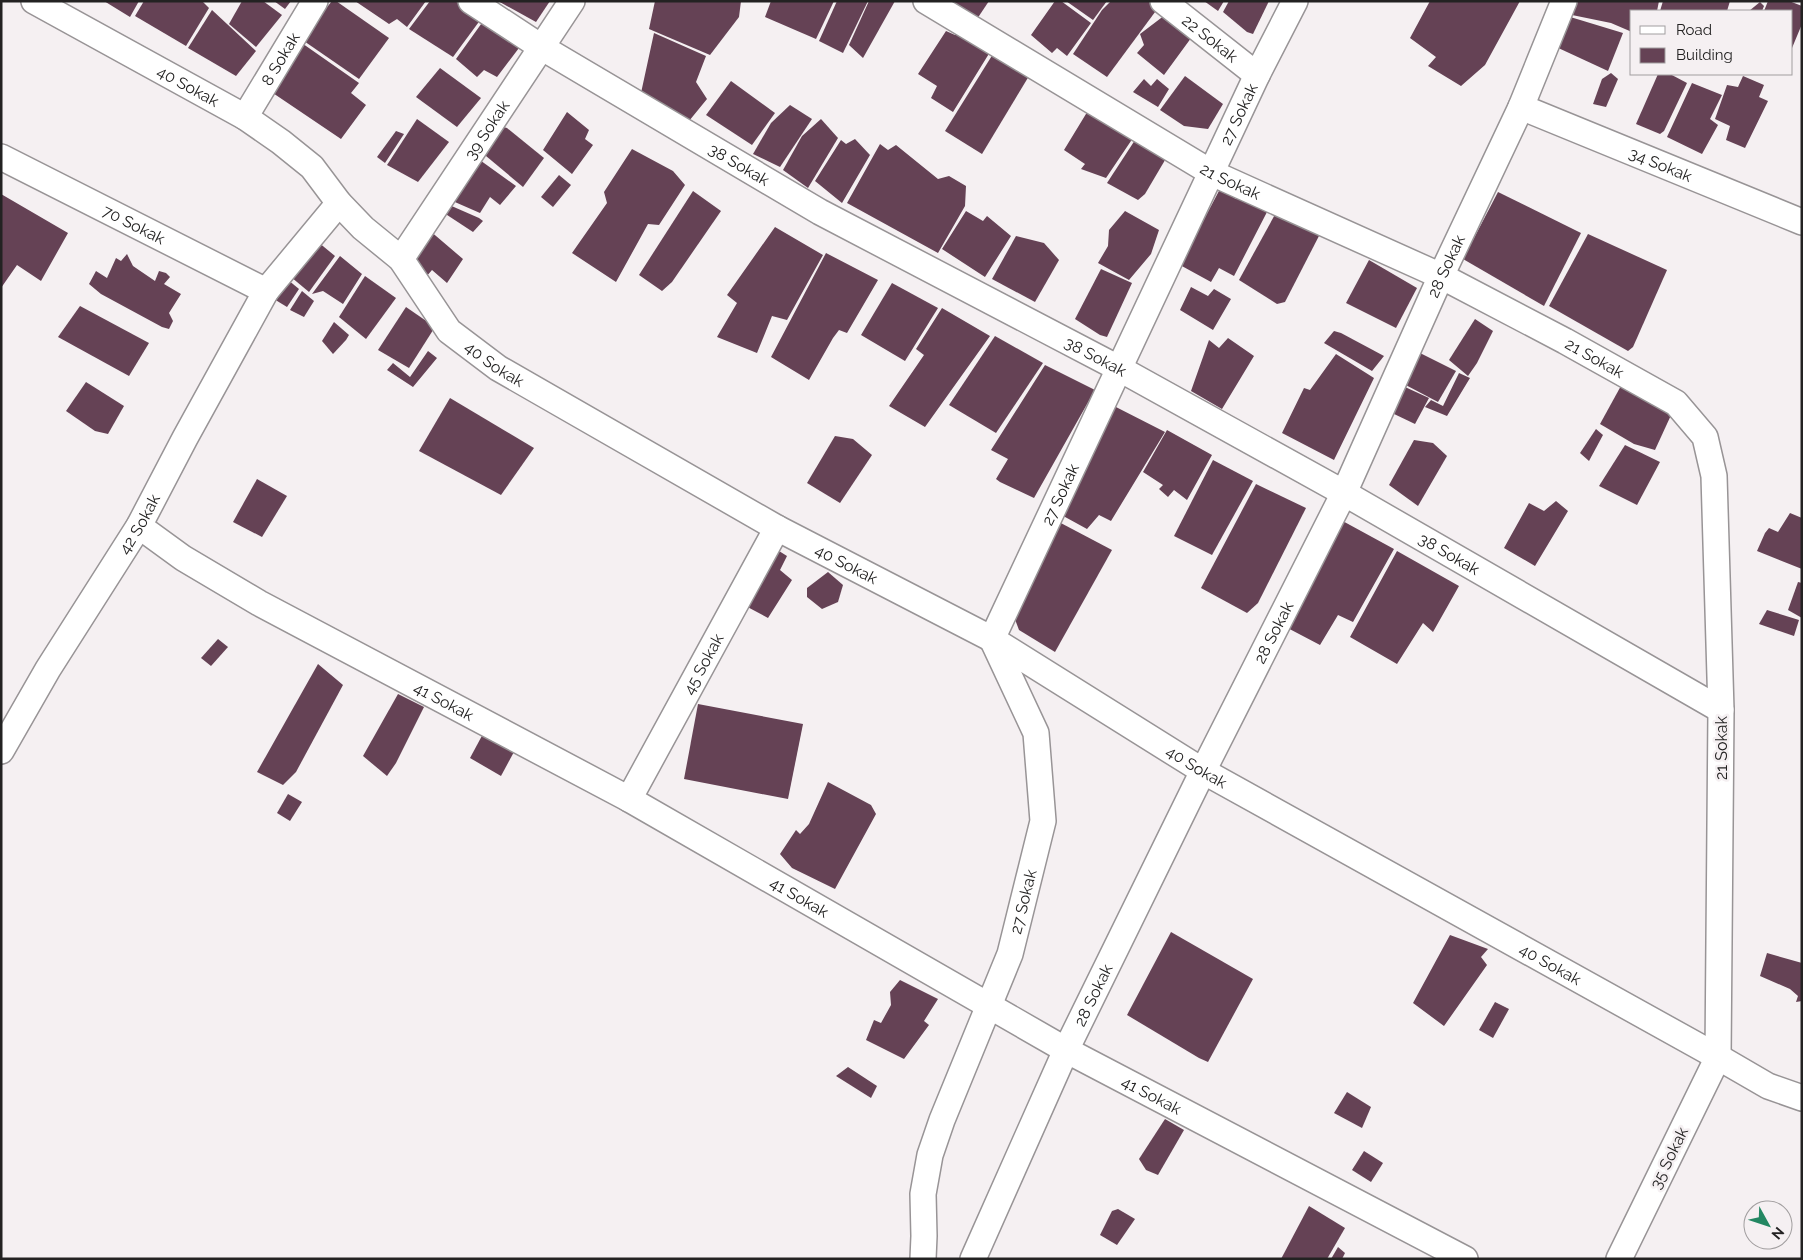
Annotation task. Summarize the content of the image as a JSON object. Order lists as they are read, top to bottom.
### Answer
{
  "streets": {
    "street": [
      "22 Sokak",
      "8 Sokak",
      "40 Sokak",
      "27 Sokak",
      "39 Sokak",
      "38 Sokak",
      "34 Sokak",
      "21 Sokak",
      "70 Sokak",
      "28 Sokak",
      "42 Sokak",
      "45 Sokak",
      "41 Sokak",
      "35 Sokak"
    ]
  },
  "crossings": [
    ["22 Sokak", "27 Sokak"],
    ["8 Sokak", "40 Sokak"],
    ["40 Sokak", "27 Sokak"],
    ["40 Sokak", "39 Sokak"],
    ["40 Sokak", "21 Sokak"],
    ["40 Sokak", "28 Sokak"],
    ["40 Sokak", "42 Sokak"],
    ["40 Sokak", "45 Sokak"],
    ["40 Sokak", "35 Sokak"],
    ["27 Sokak", "38 Sokak"],
    ["27 Sokak", "21 Sokak"],
    ["27 Sokak", "41 Sokak"],
    ["39 Sokak", "38 Sokak"],
    ["38 Sokak", "21 Sokak"],
    ["38 Sokak", "28 Sokak"],
    ["34 Sokak", "28 Sokak"],
    ["21 Sokak", "28 Sokak"],
    ["21 Sokak", "35 Sokak"],
    ["70 Sokak", "42 Sokak"],
    ["28 Sokak", "41 Sokak"],
    ["42 Sokak", "41 Sokak"],
    ["45 Sokak", "41 Sokak"]
  ],
  "legend": ["Road", "Building"],
  "north": "bottom right"
}
